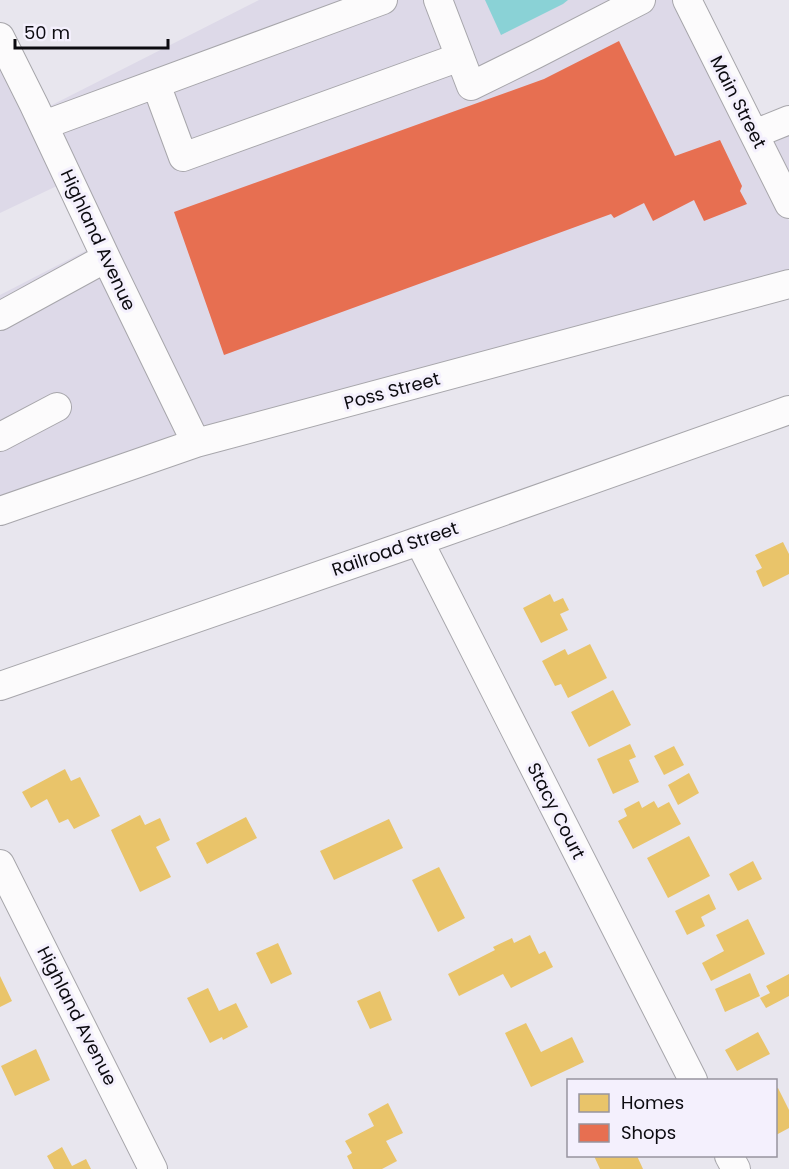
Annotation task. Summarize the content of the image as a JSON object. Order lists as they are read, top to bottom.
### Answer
{
  "streets": {
    "street": [
      "Main Street",
      "Highland Avenue",
      "Poss Street",
      "Railroad Street",
      "Stacy Court"
    ]
  },
  "crossings": [
    ["Highland Avenue", "Poss Street"],
    ["Railroad Street", "Stacy Court"]
  ],
  "legend": ["Homes", "Shops"],
  "scale_bar": "50 m"
}
